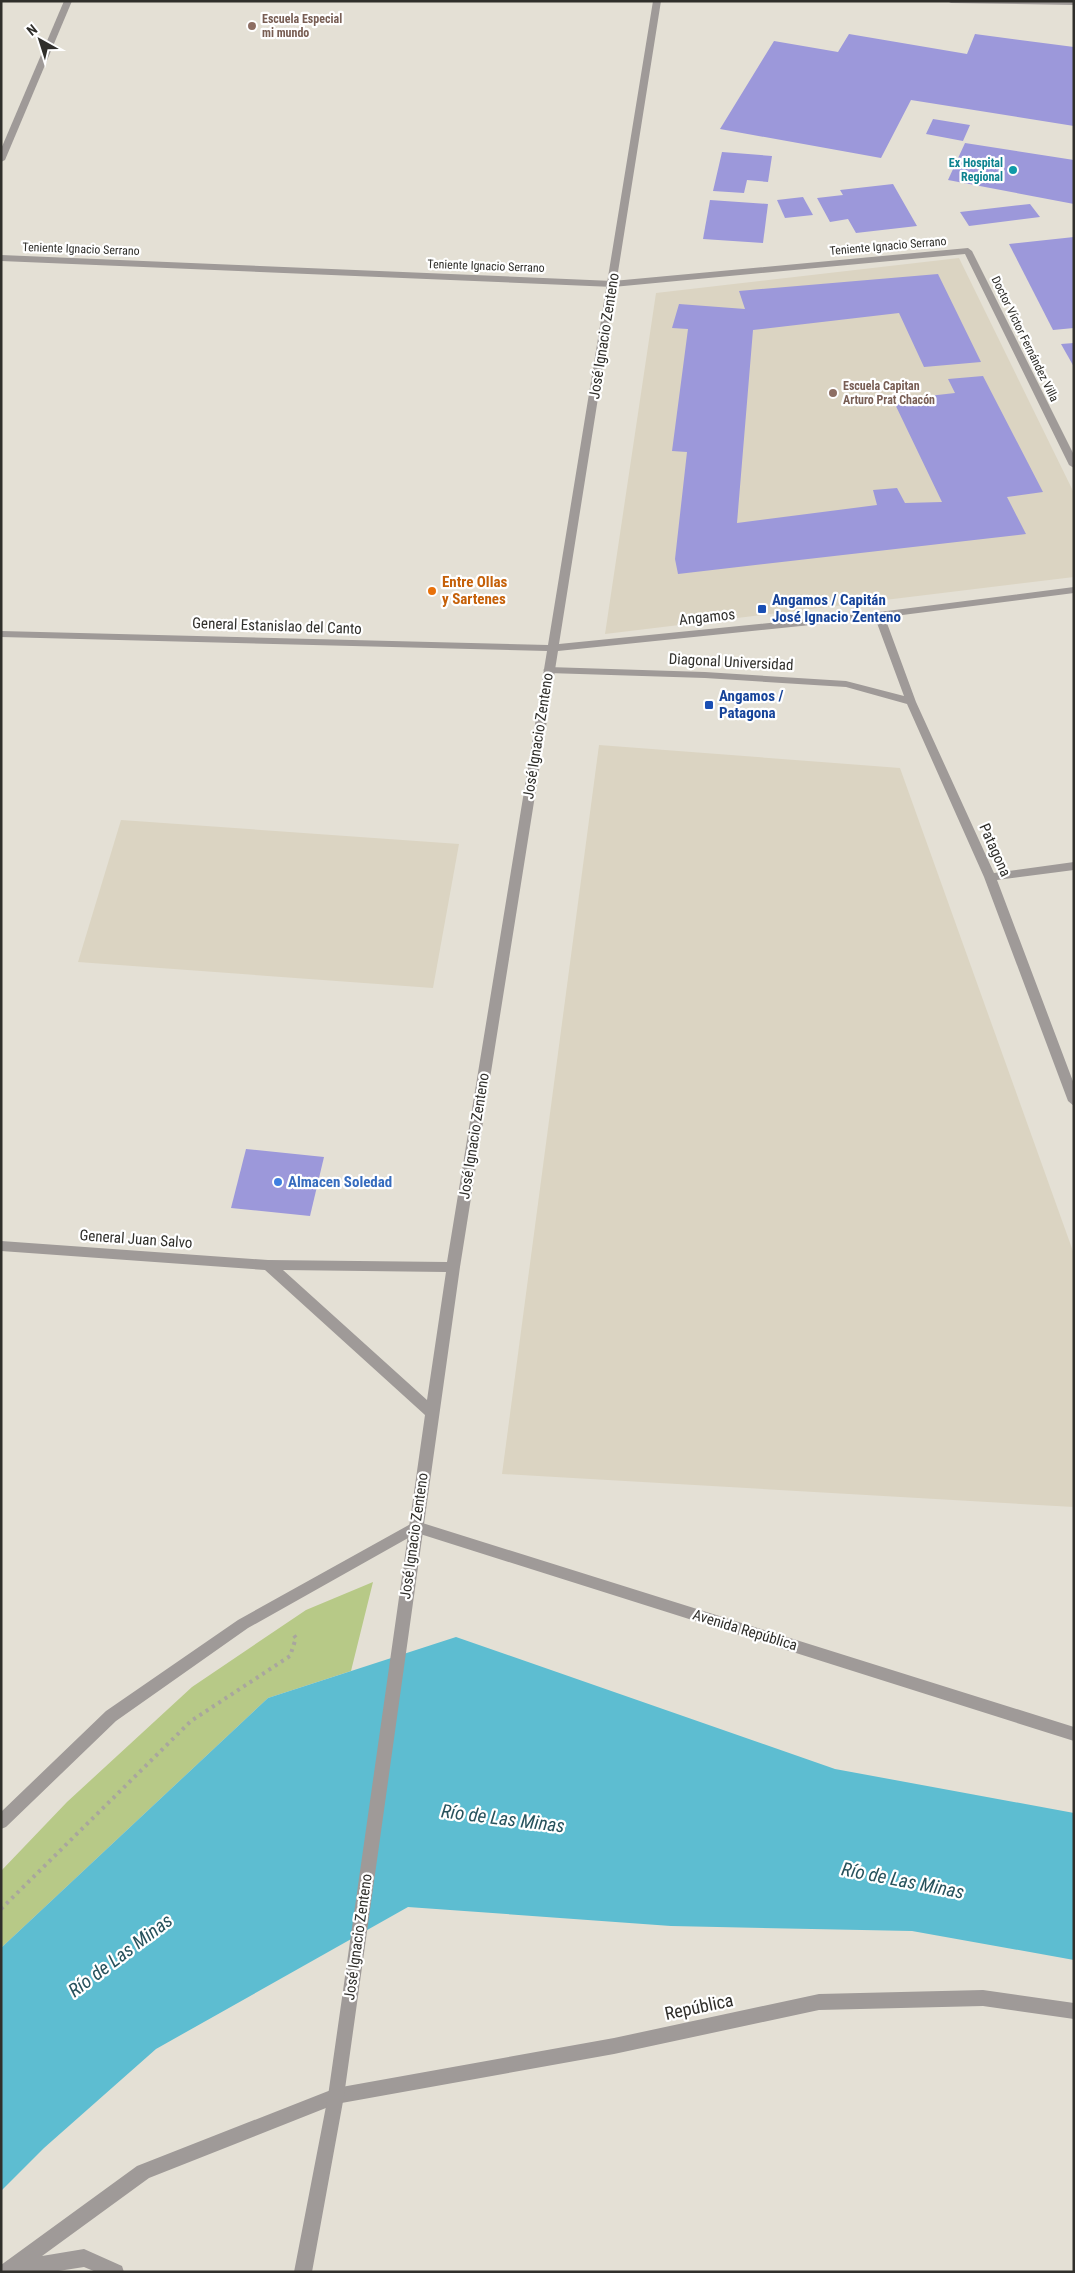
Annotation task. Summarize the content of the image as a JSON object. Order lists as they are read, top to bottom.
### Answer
{
  "streets": {
    "street": [
      "Teniente Ignacio Serrano",
      "José Ignacio Zenteno",
      "Doctor Víctor Fernández Villa",
      "Angamos",
      "General Estanislao del Canto",
      "Diagonal Universidad",
      "Patagona",
      "General Juan Salvo",
      "Avenida República",
      "República"
    ]
  },
  "crossings": [
    ["Teniente Ignacio Serrano", "José Ignacio Zenteno"],
    ["Teniente Ignacio Serrano", "Doctor Víctor Fernández Villa"],
    ["José Ignacio Zenteno", "Angamos"],
    ["José Ignacio Zenteno", "General Estanislao del Canto"],
    ["José Ignacio Zenteno", "Diagonal Universidad"],
    ["José Ignacio Zenteno", "General Juan Salvo"],
    ["José Ignacio Zenteno", "Avenida República"],
    ["José Ignacio Zenteno", "República"],
    ["Angamos", "General Estanislao del Canto"],
    ["Angamos", "Patagona"],
    ["Diagonal Universidad", "Patagona"]
  ],
  "water": ["Río de Las Minas"],
  "places": {
    "other": [
      "Escuela Especial mi mundo",
      "Ex Hospital Regional",
      "Escuela Capitan Arturo Prat Chacón",
      "Entre Ollas y Sartenes",
      "Almacen Soledad"
    ],
    "transit": ["Angamos / Capitán José Ignacio Zenteno", "Angamos / Patagona"]
  },
  "north": "top left"
}
